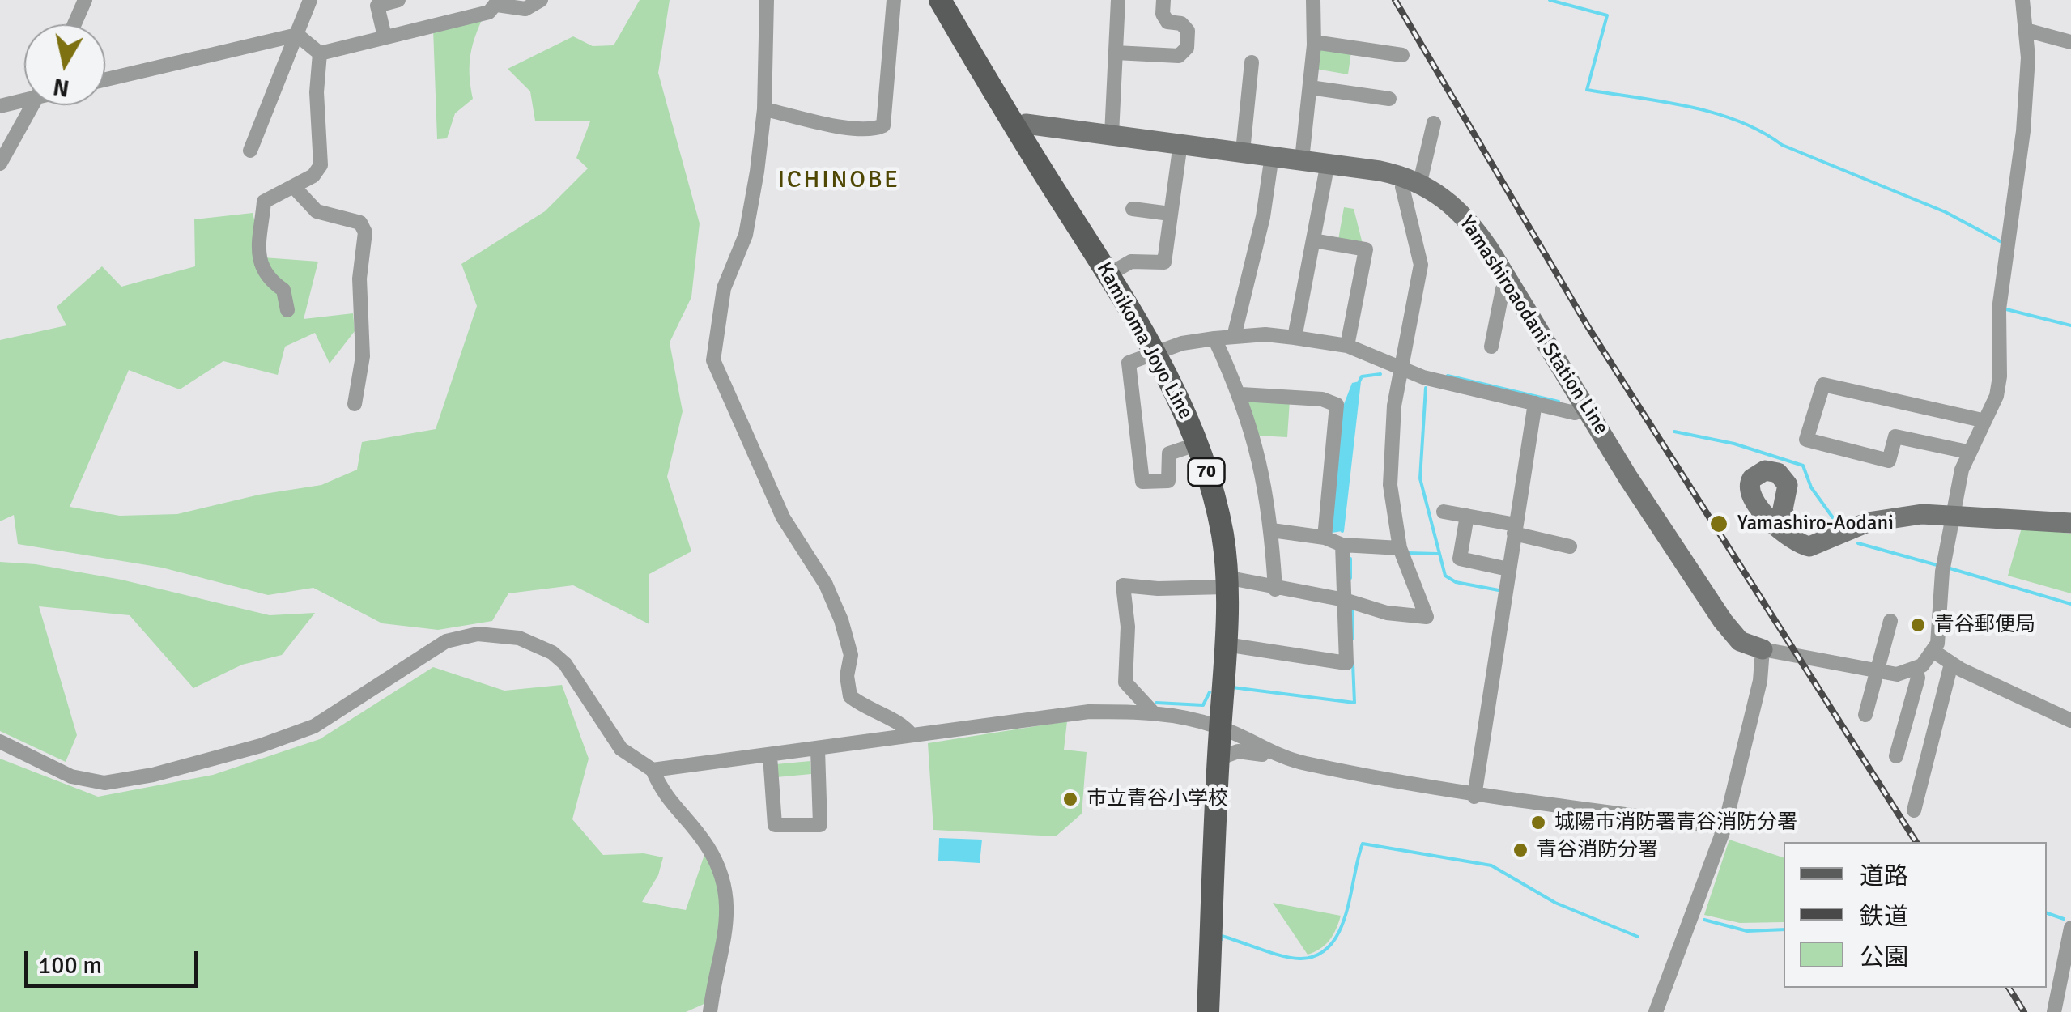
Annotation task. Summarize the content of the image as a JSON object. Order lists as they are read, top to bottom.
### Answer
{
  "streets": {
    "main road": ["Yamashiroaodani Station Line", "Kamikoma Joyo Line", "70"]
  },
  "crossings": [
    ["Yamashiroaodani Station Line", "Kamikoma Joyo Line"]
  ],
  "districts": ["ICHINOBE"],
  "places": [
    "Yamashiro-Aodani",
    "青谷郵便局",
    "市立青谷小学校",
    "城陽市消防署青谷消防分署",
    "青谷消防分署"
  ],
  "legend": ["道路", "鉄道", "公園"],
  "scale_bar": "100 m",
  "north": "bottom"
}
